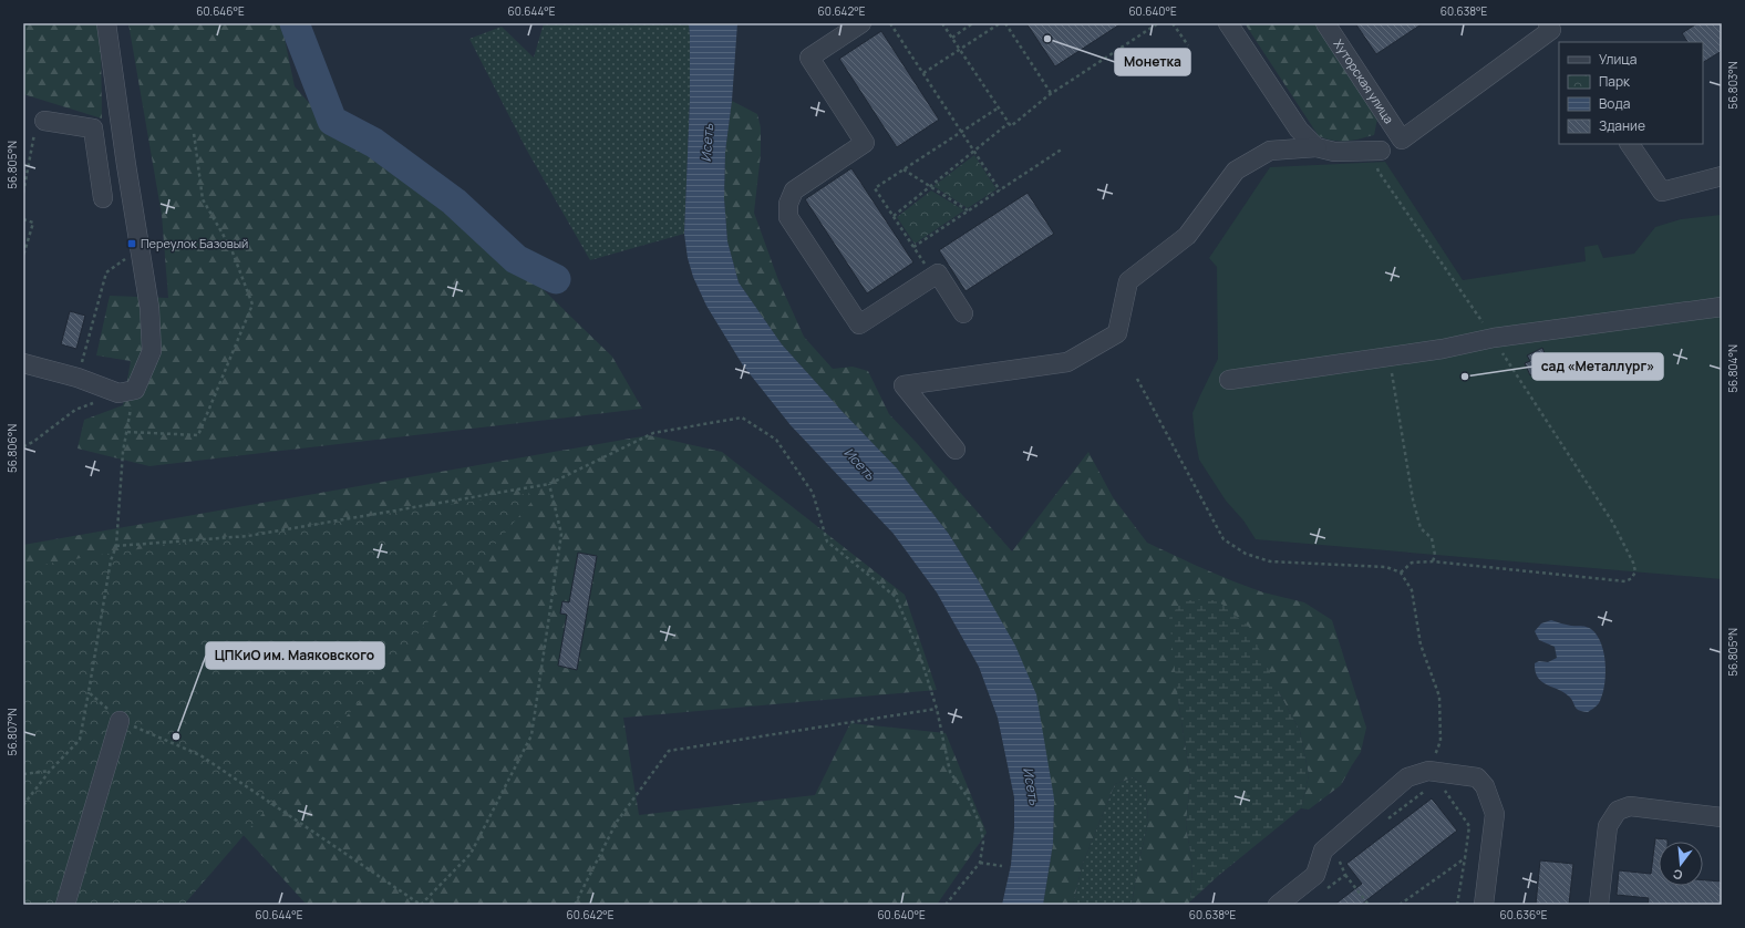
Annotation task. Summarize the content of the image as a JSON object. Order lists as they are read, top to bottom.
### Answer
{
  "streets": {
    "street": ["Хуторская улица"]
  },
  "water": ["Исеть"],
  "places": {
    "other": ["Монетка", "сад «Металлург»", "ЦПКиО им. Маяковского"],
    "transit": ["Переулок Базовый"]
  },
  "legend": [
    "Улица",
    "Парк",
    "Вода",
    "Здание"
  ],
  "north": "bottom",
  "coordinates": [
    "60.646°E",
    "60.644°E",
    "60.642°E",
    "60.640°E",
    "60.638°E",
    "56.803°N",
    "56.805°N",
    "56.804°N",
    "56.806°N",
    "56.807°N",
    "60.636°E"
  ]
}
